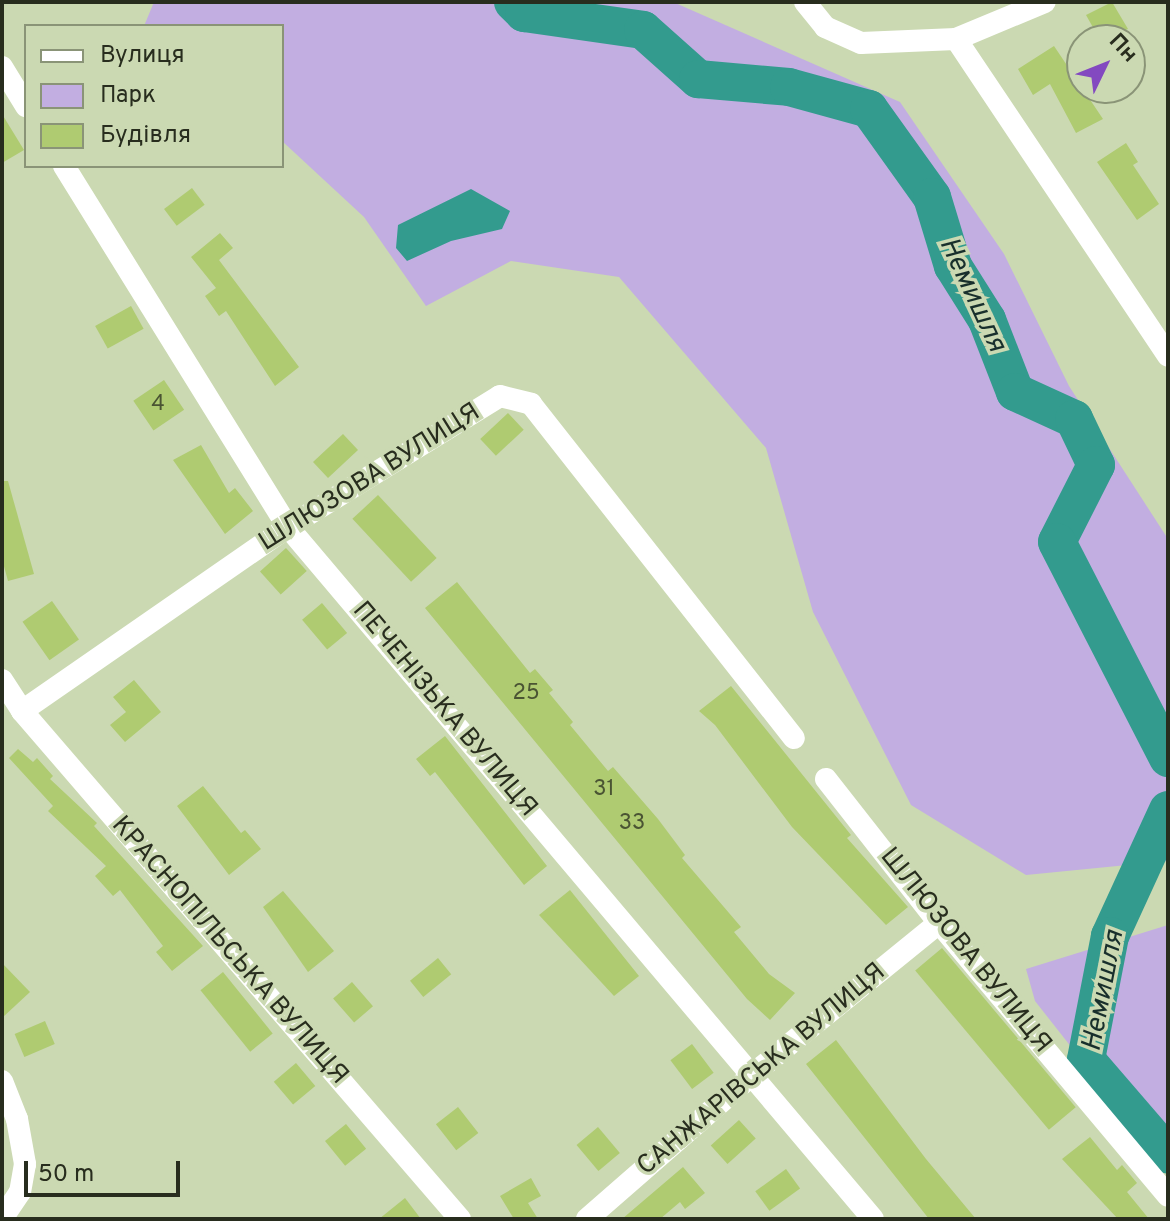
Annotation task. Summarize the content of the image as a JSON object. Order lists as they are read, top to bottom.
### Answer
{
  "streets": {
    "street": [
      "ШЛЮЗОВА ВУЛИЦЯ",
      "ПЕЧЕНІЗЬКА ВУЛИЦЯ",
      "КРАСНОПІЛЬСЬКА ВУЛИЦЯ",
      "САНЖАРІВСЬКА ВУЛИЦЯ"
    ]
  },
  "crossings": [
    ["ШЛЮЗОВА ВУЛИЦЯ", "ПЕЧЕНІЗЬКА ВУЛИЦЯ"],
    ["ШЛЮЗОВА ВУЛИЦЯ", "КРАСНОПІЛЬСЬКА ВУЛИЦЯ"],
    ["ШЛЮЗОВА ВУЛИЦЯ", "САНЖАРІВСЬКА ВУЛИЦЯ"],
    ["ПЕЧЕНІЗЬКА ВУЛИЦЯ", "САНЖАРІВСЬКА ВУЛИЦЯ"]
  ],
  "water": ["Немишля"],
  "house_numbers": [
    "4",
    "25",
    "31",
    "33"
  ],
  "legend": ["Вулиця", "Парк", "Будівля"],
  "scale_bar": "50 m",
  "north": "top right"
}
